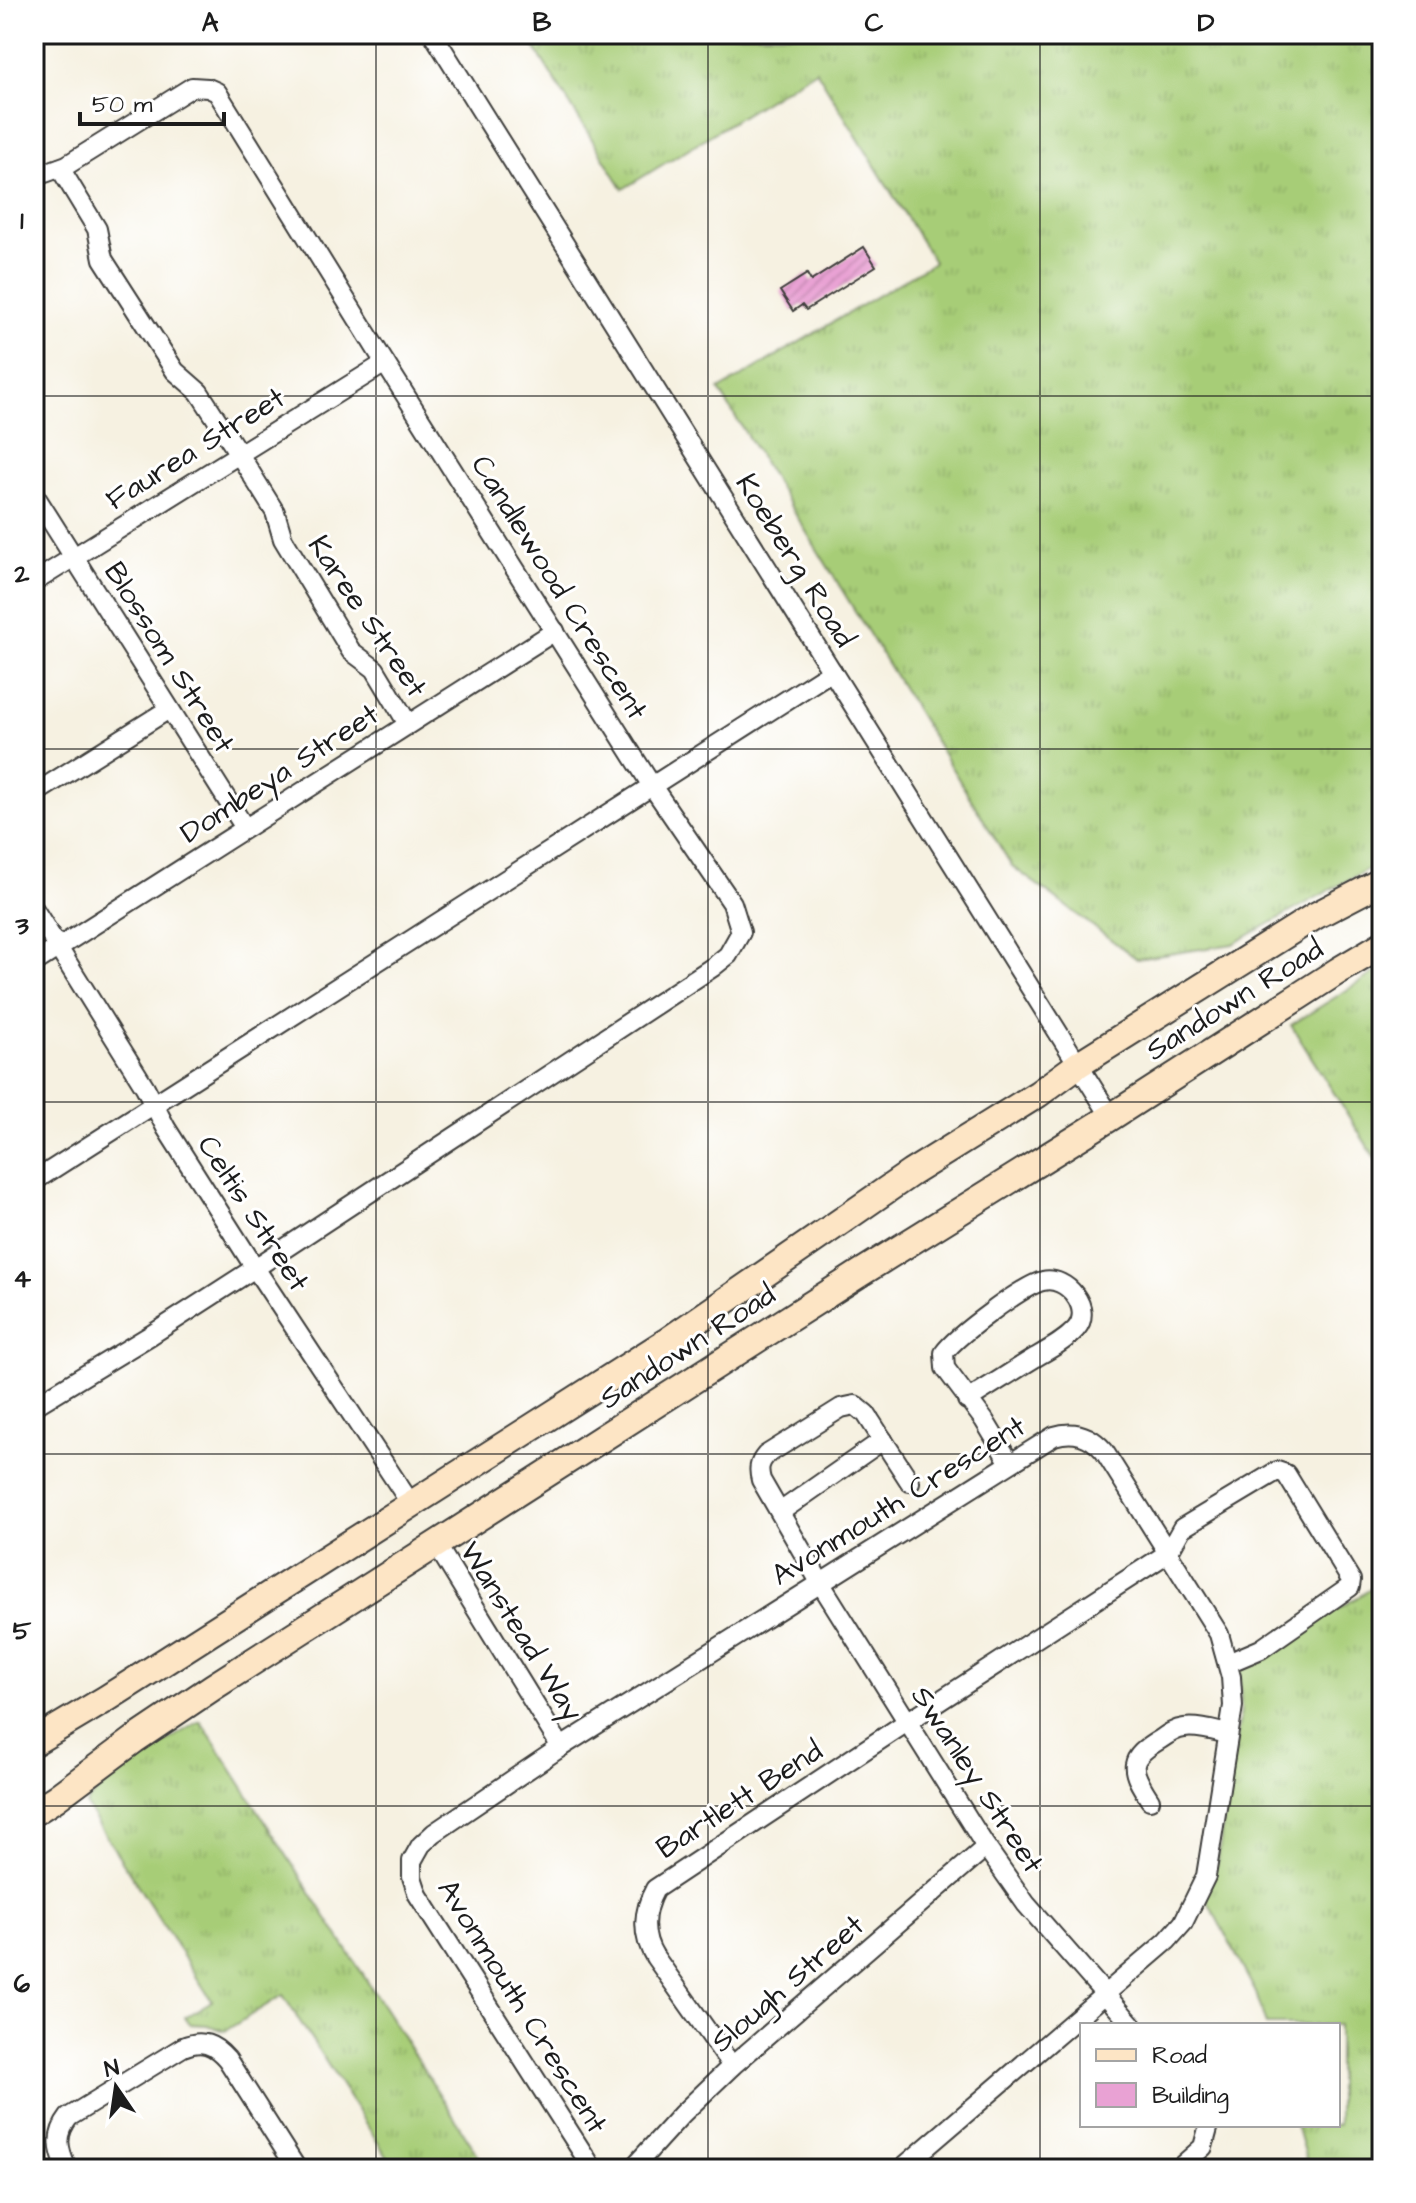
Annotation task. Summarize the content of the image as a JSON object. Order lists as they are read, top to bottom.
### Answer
{
  "streets": {
    "main road": ["Sandown Road"],
    "street": [
      "Faurea Street",
      "Koeberg Road",
      "Candlewood Crescent",
      "Karee Street",
      "Blossom Street",
      "Dombeya Street",
      "Celtis Street",
      "Avonmouth Crescent",
      "Wanstead Way",
      "Swanley Street",
      "Bartlett Bend",
      "Slough Street"
    ]
  },
  "crossings": [
    ["Faurea Street", "Candlewood Crescent"],
    ["Faurea Street", "Karee Street"],
    ["Faurea Street", "Blossom Street"],
    ["Koeberg Road", "Sandown Road"],
    ["Candlewood Crescent", "Karee Street"],
    ["Candlewood Crescent", "Dombeya Street"],
    ["Candlewood Crescent", "Celtis Street"],
    ["Karee Street", "Dombeya Street"],
    ["Blossom Street", "Dombeya Street"],
    ["Dombeya Street", "Celtis Street"],
    ["Sandown Road", "Celtis Street"],
    ["Sandown Road", "Wanstead Way"],
    ["Avonmouth Crescent", "Wanstead Way"],
    ["Avonmouth Crescent", "Swanley Street"],
    ["Swanley Street", "Bartlett Bend"],
    ["Swanley Street", "Slough Street"],
    ["Bartlett Bend", "Slough Street"]
  ],
  "legend": ["Road", "Building"],
  "scale_bar": "50 m",
  "north": "top",
  "grid": {
    "columns": [
      "A",
      "B",
      "C",
      "D"
    ],
    "rows": [
      "1",
      "2",
      "3",
      "4",
      "5",
      "6"
    ]
  }
}
